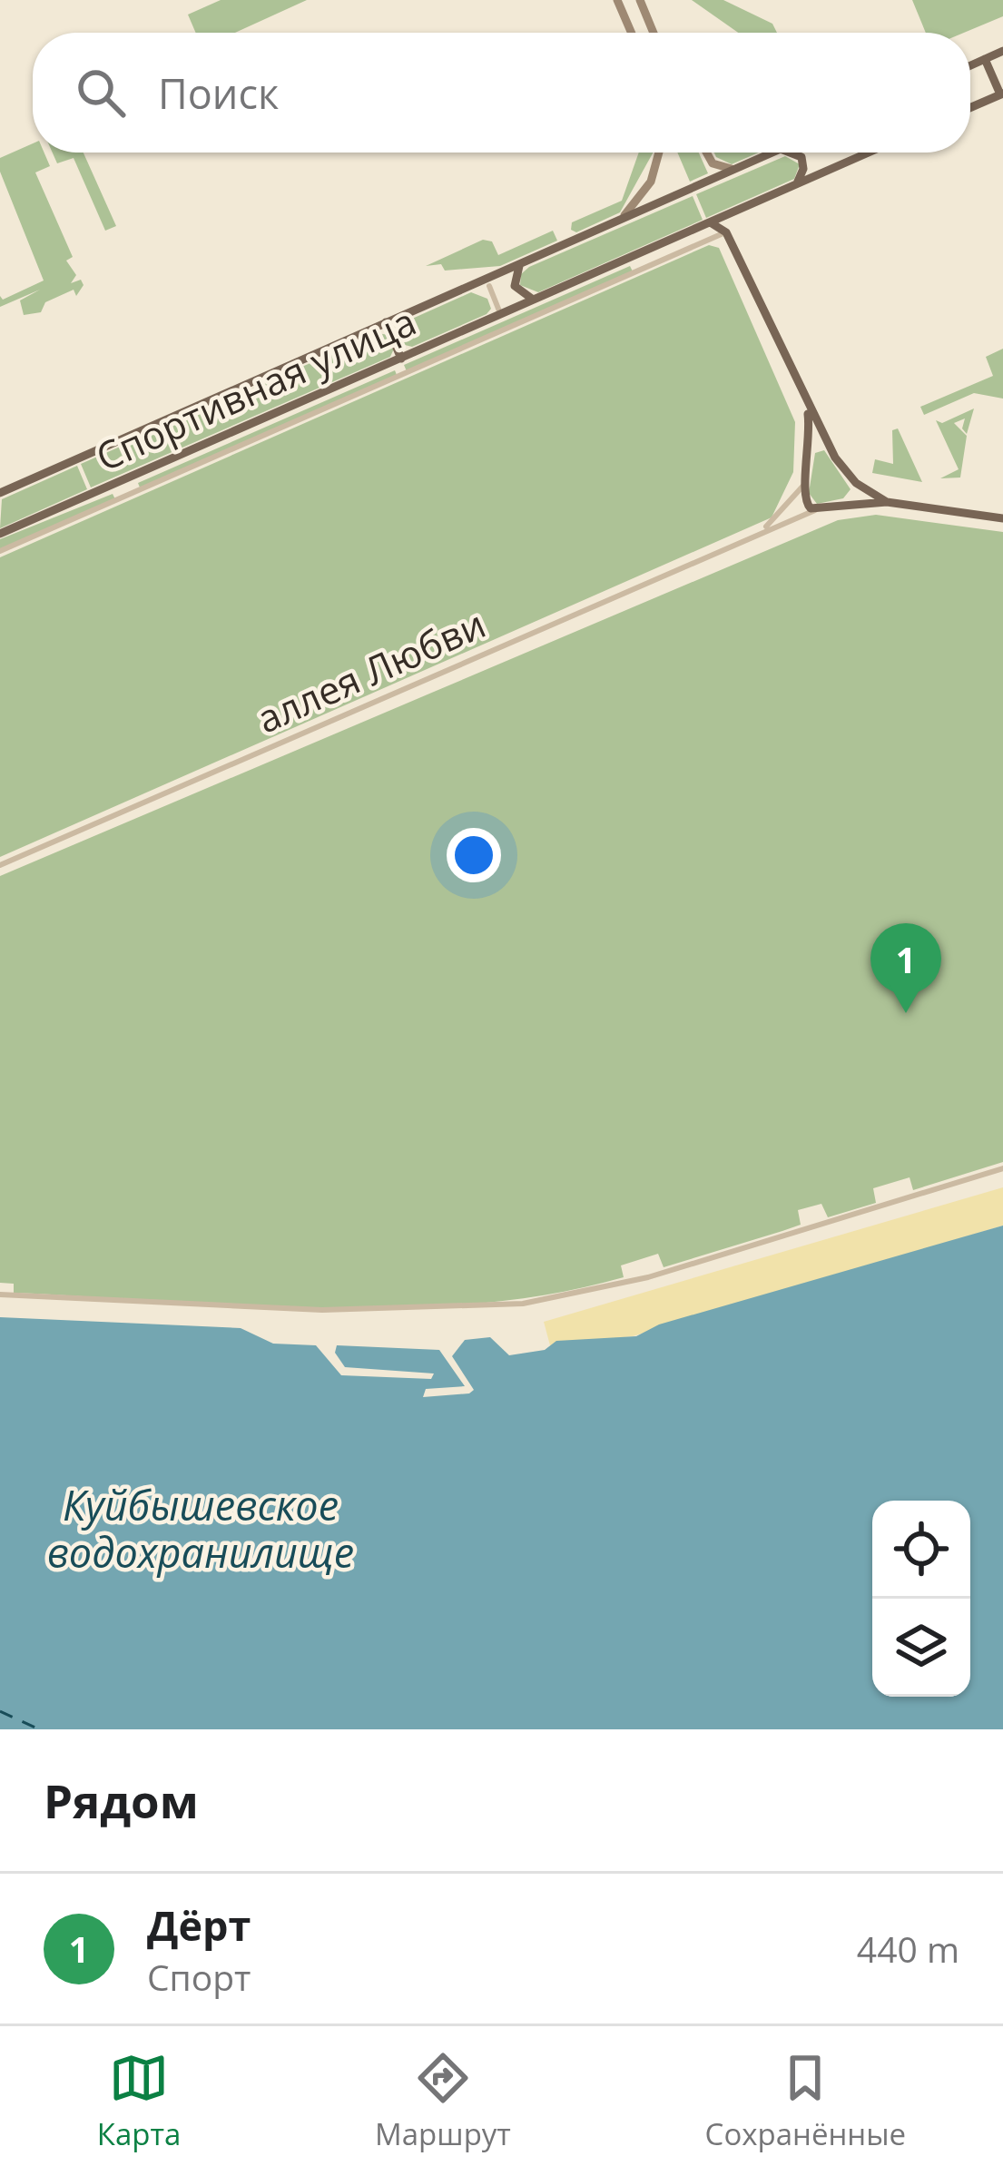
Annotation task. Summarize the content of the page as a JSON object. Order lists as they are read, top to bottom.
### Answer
{
  "streets": {
    "main road": ["Спортивная улица"],
    "street": ["аллея Любви"]
  },
  "water": ["Куйбышевское водохранилище"],
  "page": {
    "search": "Поиск",
    "pins": "1",
    "heading": "Рядом",
    "list": [
      {
        "mark": "1",
        "name": "Дёрт",
        "note": "Спорт",
        "value": "440 m"
      }
    ],
    "nav": ["Карта", "Маршрут", "Сохранённые"]
  }
}
